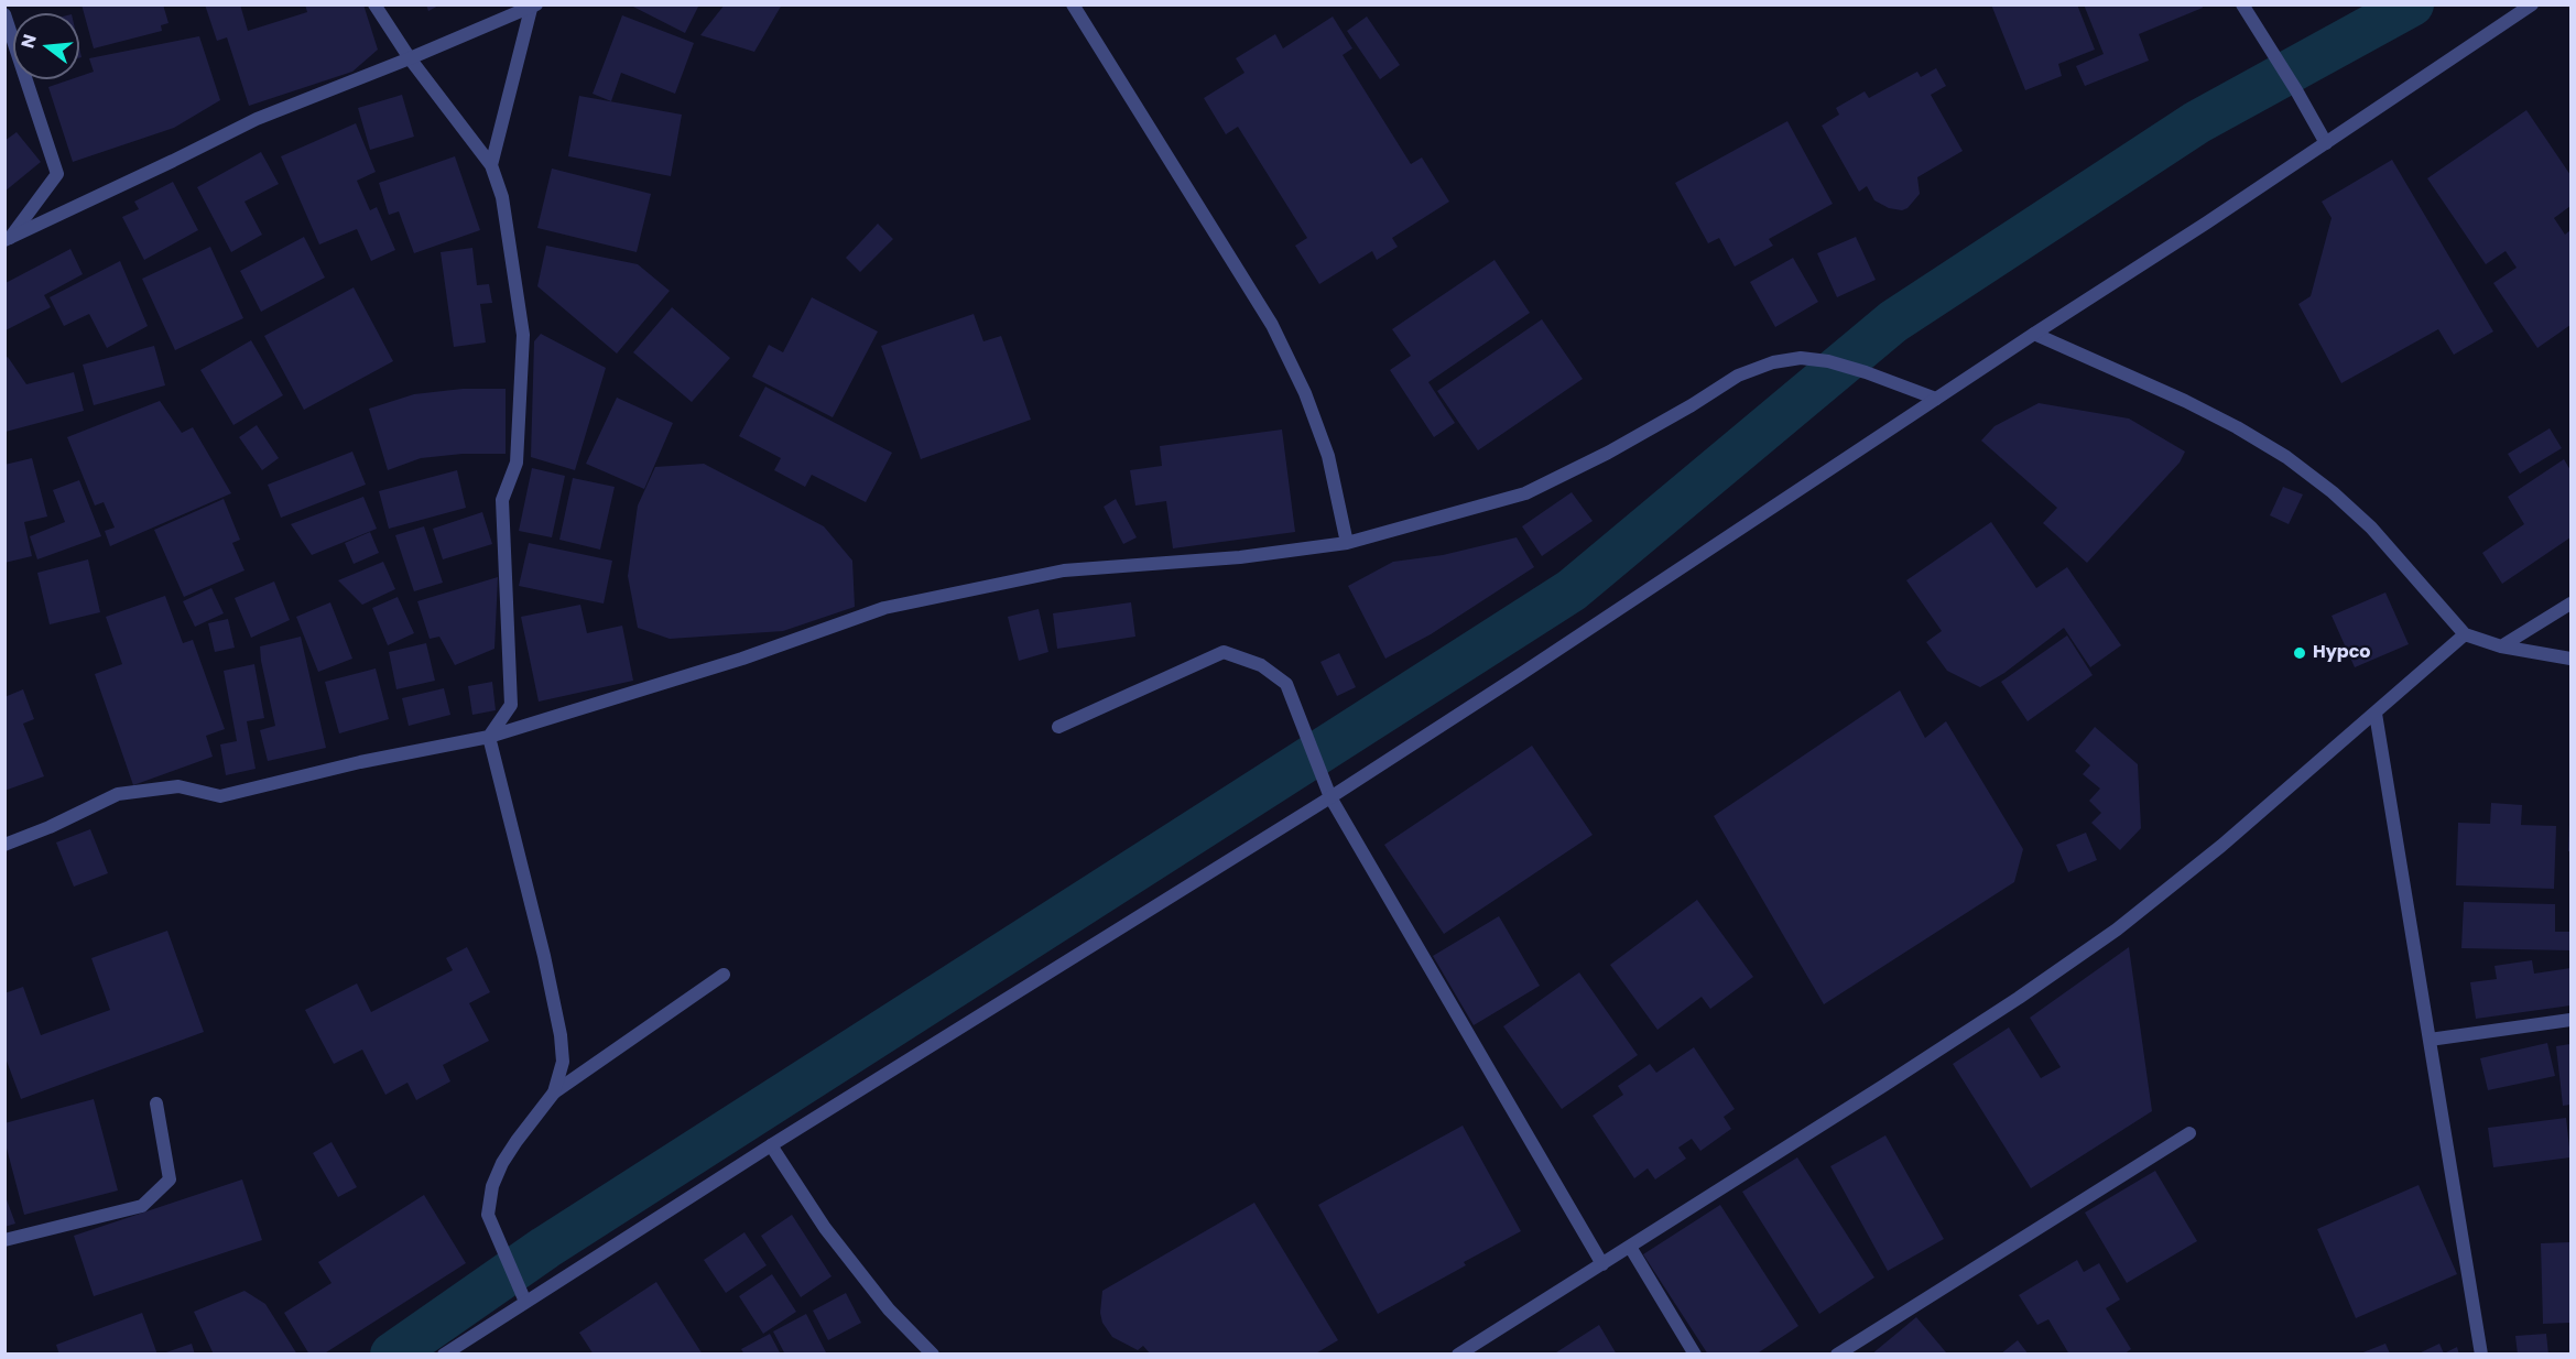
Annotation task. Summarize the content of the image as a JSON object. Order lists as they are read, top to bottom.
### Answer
{
  "places": ["Hypco"],
  "north": "left"
}
